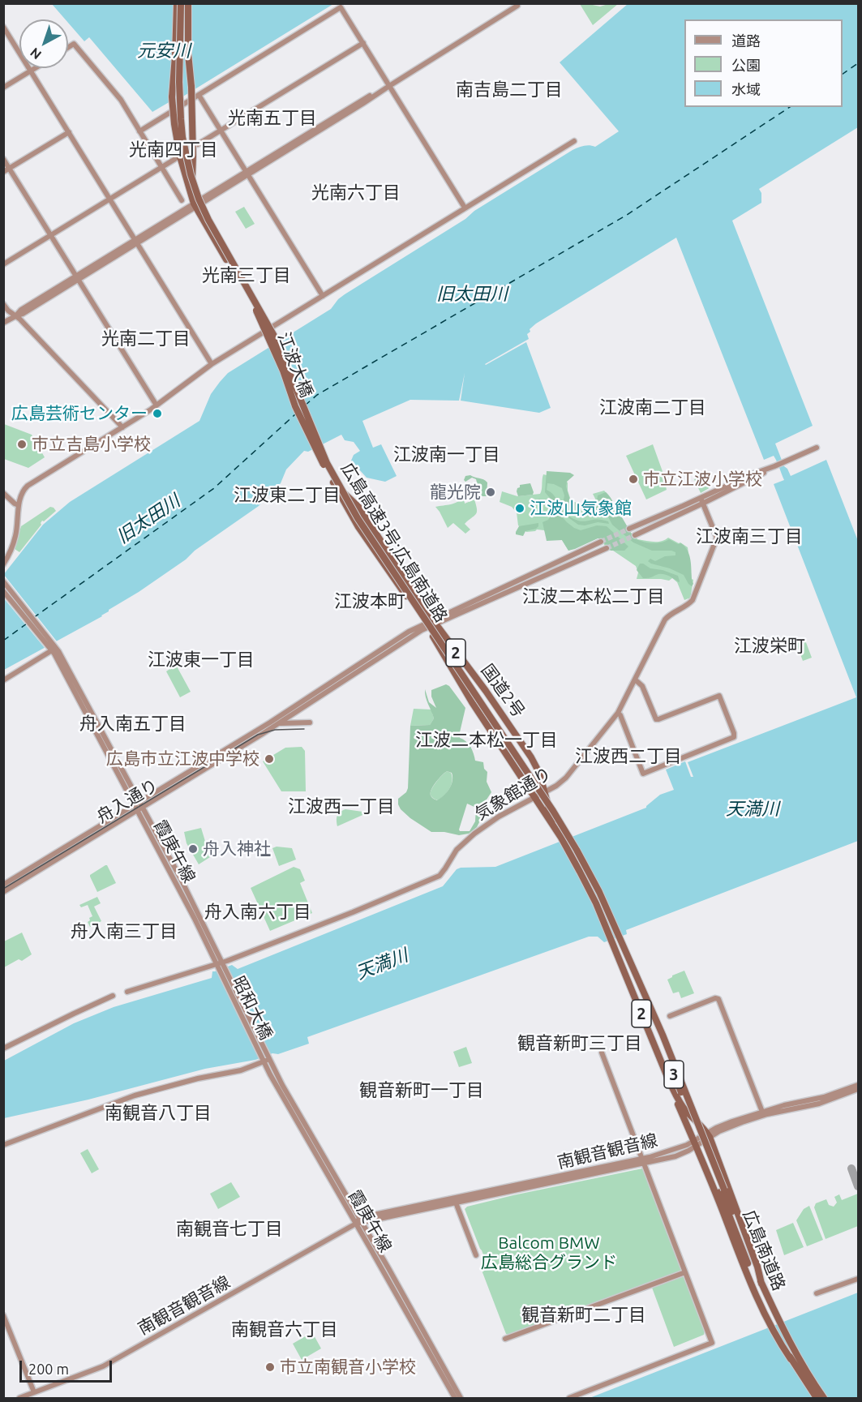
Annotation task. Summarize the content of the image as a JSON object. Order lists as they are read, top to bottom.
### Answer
{
  "streets": {
    "highway": [
      "江波大橋",
      "広島高速3号;広島南道路",
      "2",
      "国道2号",
      "3",
      "広島南道路"
    ],
    "street": [
      "気象館通り",
      "舟入通り",
      "霞庚午線",
      "昭和大橋",
      "南観音観音線"
    ]
  },
  "crossings": [
    ["江波大橋", "2"],
    ["江波大橋", "国道2号"],
    ["広島高速3号;広島南道路", "広島南道路"],
    ["2", "国道2号"],
    ["2", "3"],
    ["2", "南観音観音線"],
    ["2", "広島南道路"],
    ["国道2号", "気象館通り"],
    ["国道2号", "南観音観音線"],
    ["気象館通り", "霞庚午線"],
    ["気象館通り", "昭和大橋"],
    ["舟入通り", "霞庚午線"],
    ["霞庚午線", "昭和大橋"],
    ["霞庚午線", "南観音観音線"],
    ["昭和大橋", "南観音観音線"],
    ["3", "広島南道路"]
  ],
  "districts": [
    "南吉島二丁目",
    "光南五丁目",
    "光南四丁目",
    "光南六丁目",
    "光南三丁目",
    "光南二丁目",
    "江波南二丁目",
    "江波南一丁目",
    "江波東二丁目",
    "江波南三丁目",
    "江波二本松二丁目",
    "江波本町",
    "江波栄町",
    "江波東一丁目",
    "舟入南五丁目",
    "江波二本松一丁目",
    "江波西二丁目",
    "江波西一丁目",
    "舟入南六丁目",
    "舟入南三丁目",
    "観音新町三丁目",
    "観音新町一丁目",
    "南観音八丁目",
    "南観音七丁目",
    "観音新町二丁目",
    "南観音六丁目"
  ],
  "water": ["元安川", "旧太田川", "天満川"],
  "parks": ["Balcom BMW 広島総合グランド"],
  "places": [
    "広島芸術センター",
    "市立吉島小学校",
    "市立江波小学校",
    "龍光院",
    "江波山気象館",
    "広島市立江波中学校",
    "舟入神社",
    "市立南観音小学校"
  ],
  "legend": ["道路", "公園", "水域"],
  "scale_bar": "200 m",
  "north": "bottom left"
}
